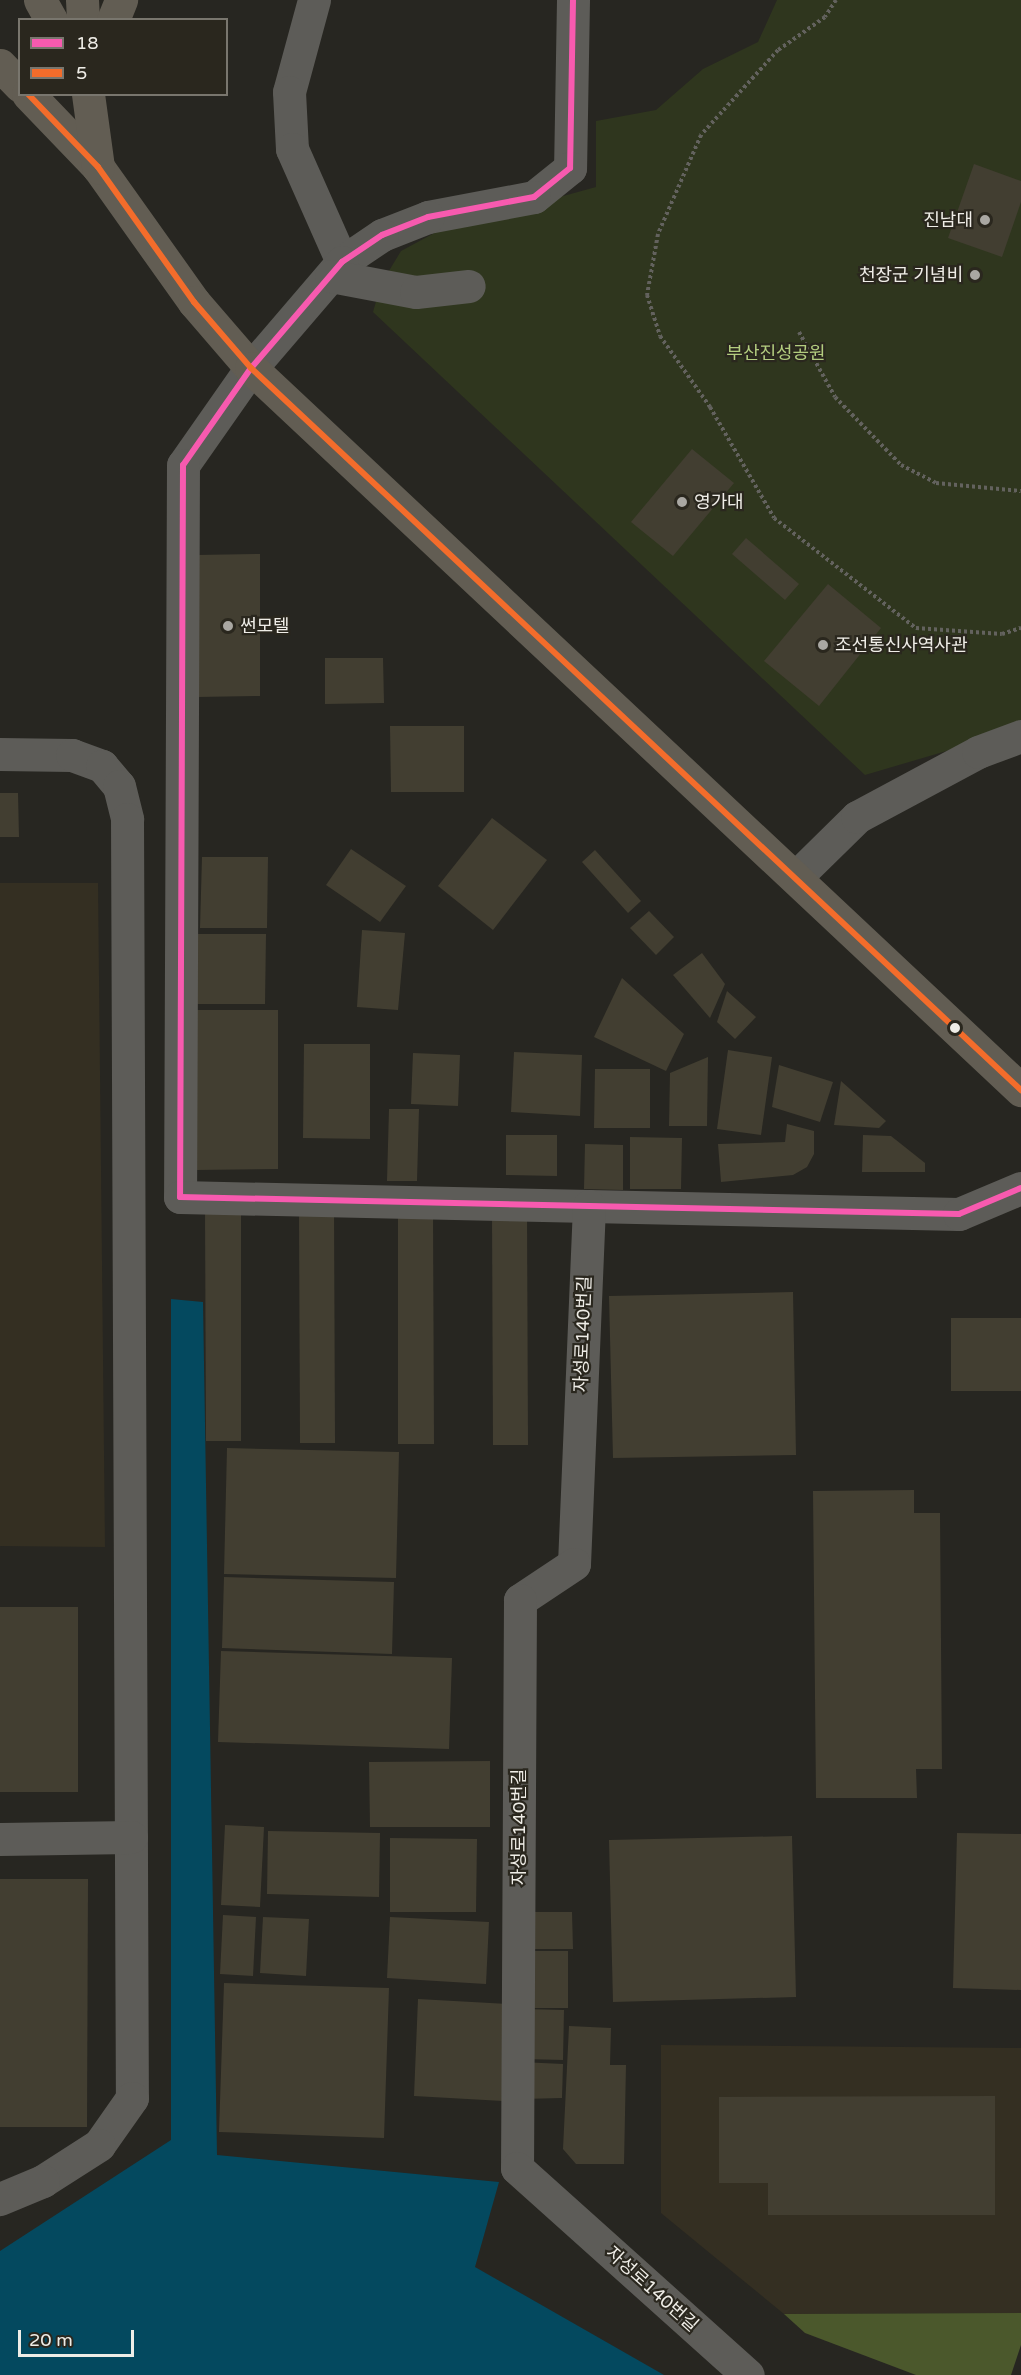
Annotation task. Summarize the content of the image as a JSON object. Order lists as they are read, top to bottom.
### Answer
{
  "streets": {
    "street": ["자성로140번길"]
  },
  "parks": ["부산진성공원"],
  "places": [
    "진남대",
    "천장군 기념비",
    "영가대",
    "썬모텔",
    "조선통신사역사관"
  ],
  "lines": ["transit line 18", "transit line 5"],
  "legend": ["18", "5"],
  "scale_bar": "20 m"
}
